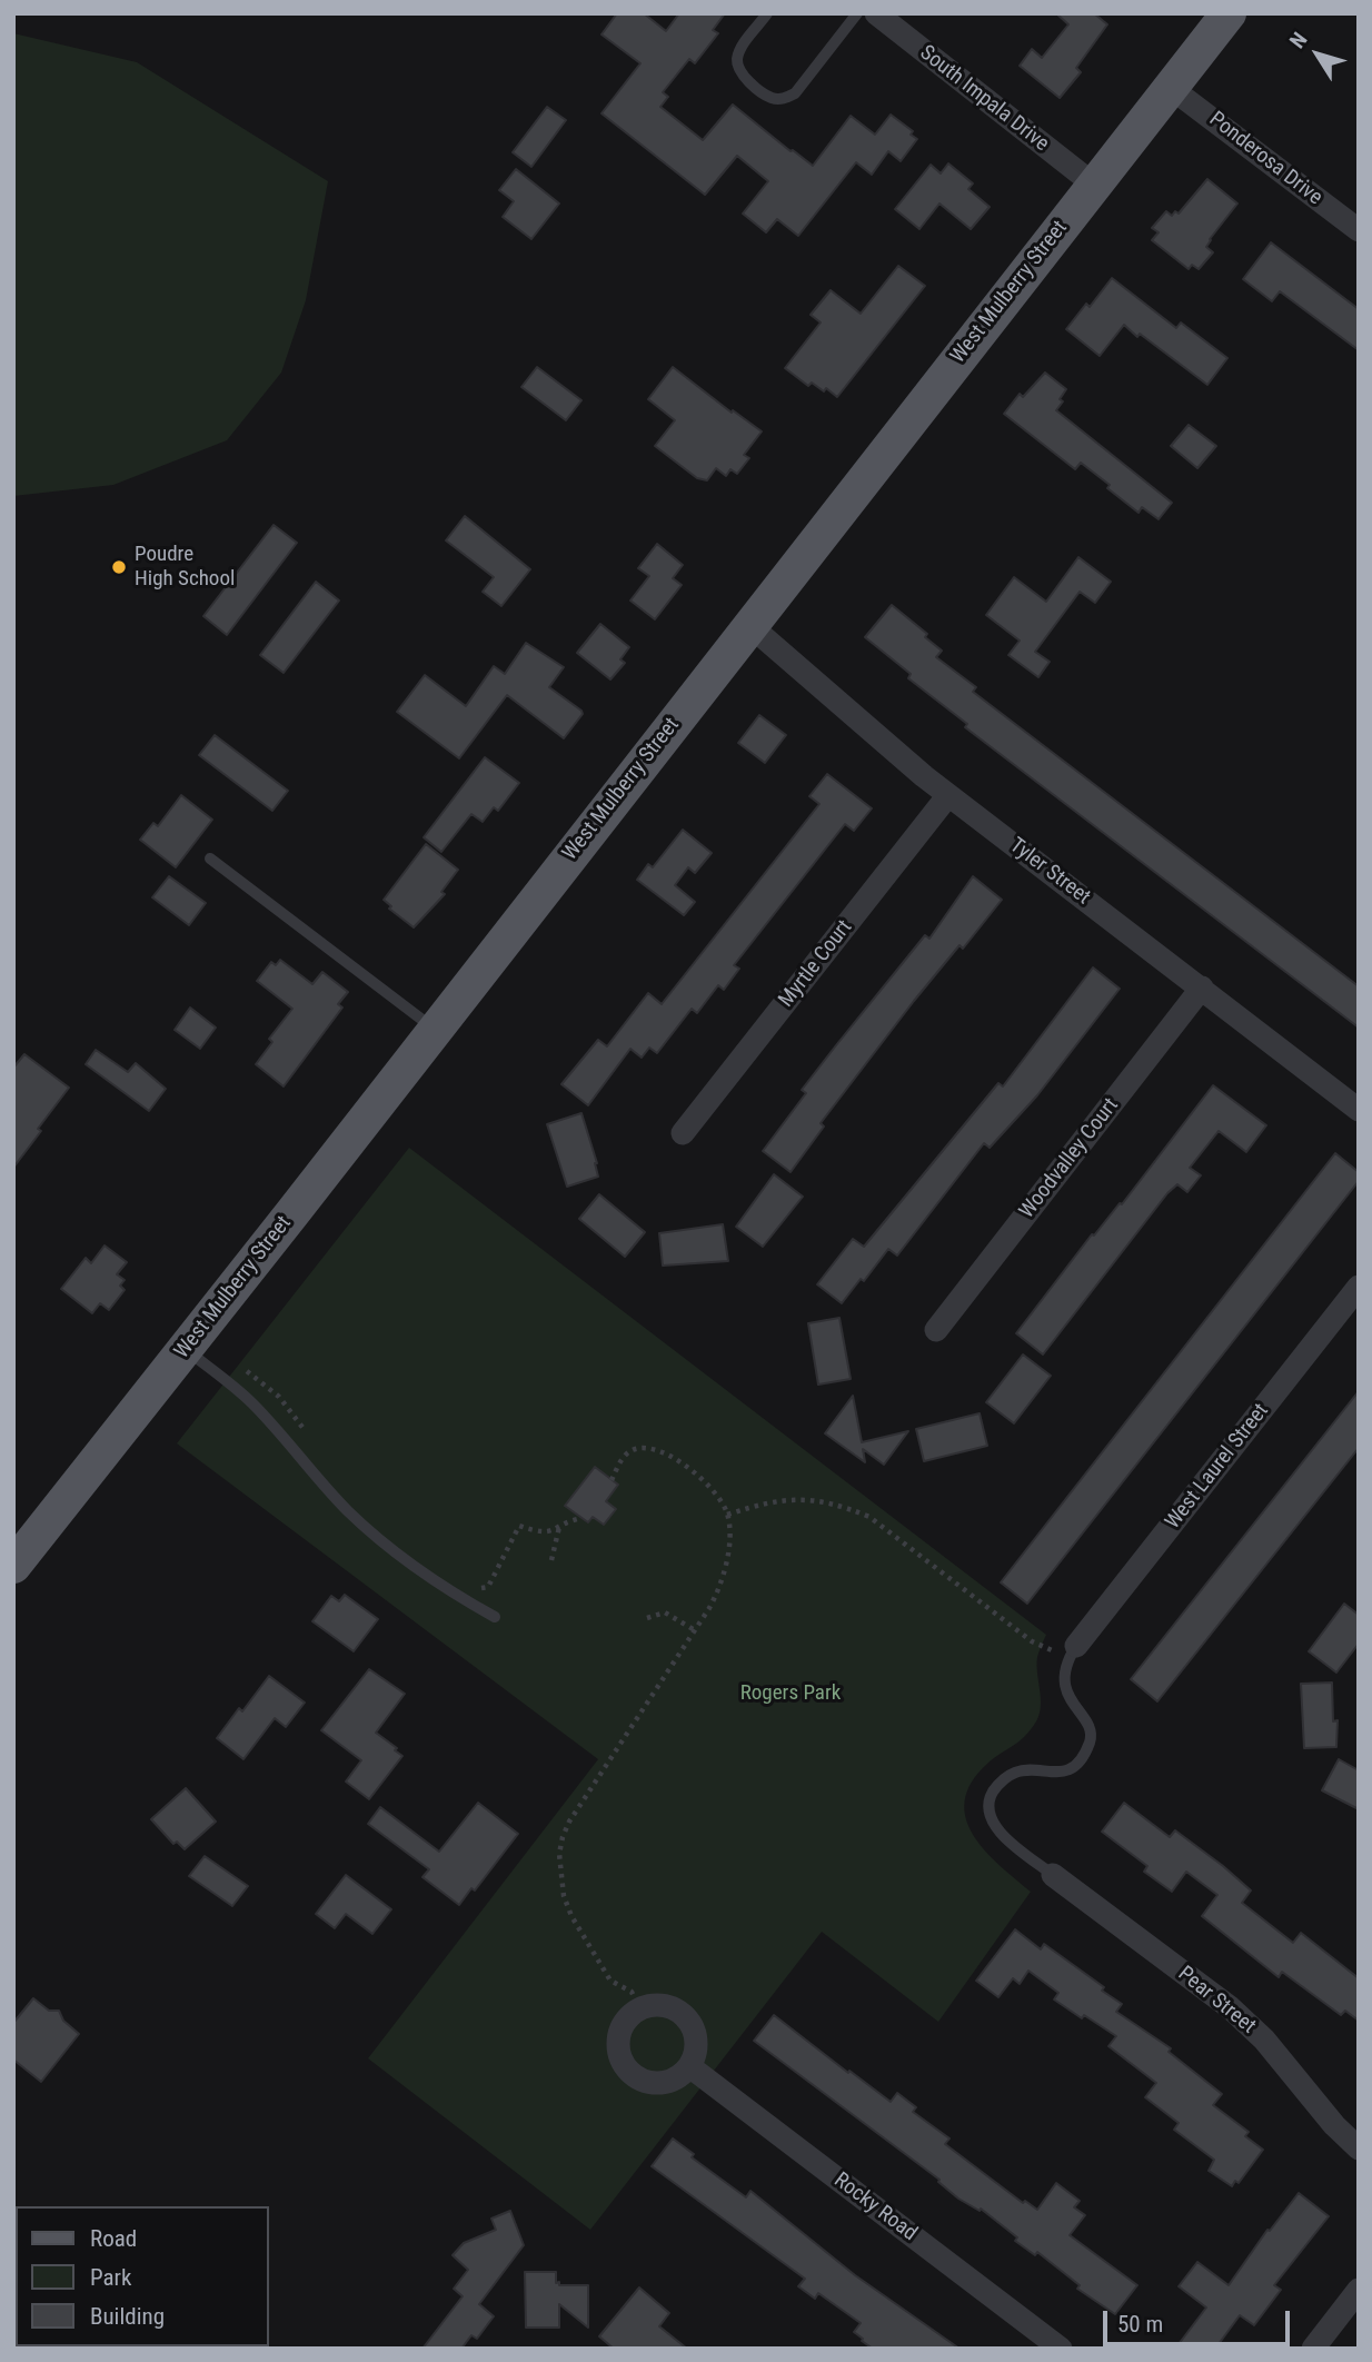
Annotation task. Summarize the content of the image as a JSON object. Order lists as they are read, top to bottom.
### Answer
{
  "streets": {
    "main road": ["West Mulberry Street"],
    "street": [
      "South Impala Drive",
      "Ponderosa Drive",
      "Tyler Street",
      "Myrtle Court",
      "Woodvalley Court",
      "West Laurel Street",
      "Pear Street",
      "Rocky Road"
    ]
  },
  "crossings": [
    ["South Impala Drive", "West Mulberry Street"],
    ["Ponderosa Drive", "West Mulberry Street"],
    ["West Mulberry Street", "Tyler Street"],
    ["Tyler Street", "Myrtle Court"],
    ["Tyler Street", "Woodvalley Court"]
  ],
  "parks": ["Rogers Park"],
  "places": ["Poudre High School"],
  "legend": ["Road", "Park", "Building"],
  "scale_bar": "50 m",
  "north": "top left"
}
